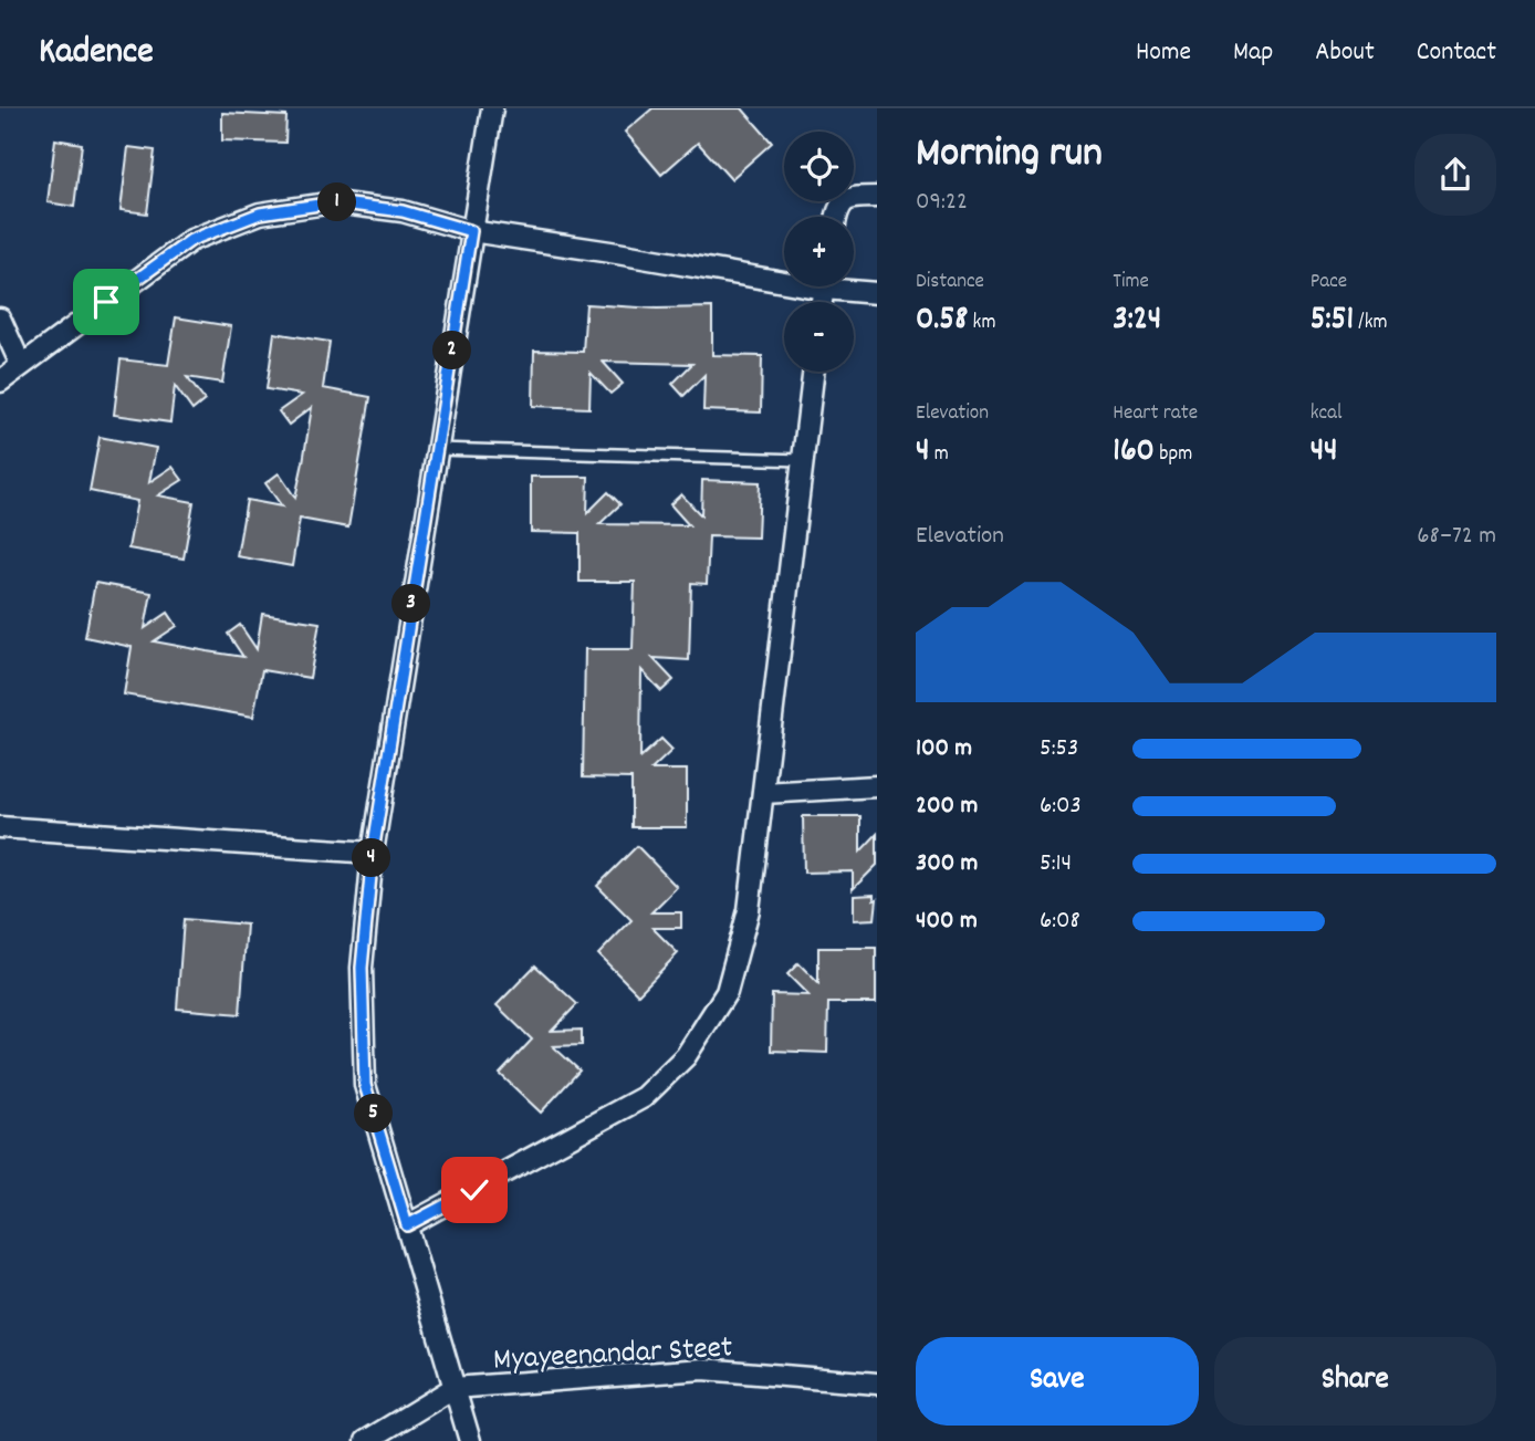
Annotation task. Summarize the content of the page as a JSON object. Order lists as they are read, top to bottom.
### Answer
{
  "streets": {
    "street": ["Myayeenandar Steet"]
  },
  "page": {
    "header": "Kadence",
    "nav": [
      "Home",
      "Map",
      "About",
      "Contact"
    ],
    "heading": ["Morning run", "09:22"],
    "map_buttons": ["+", "−"],
    "pins": [
      "1",
      "2",
      "3",
      "4",
      "5"
    ],
    "stats": [
      ["Distance", "0.58 km"],
      ["Time", "3:24"],
      ["Pace", "5:51 /km"],
      ["Elevation", "4 m"],
      ["Heart rate", "160 bpm"],
      ["kcal", "44"]
    ],
    "chart": ["Elevation", "68–72 m"],
    "list": [
      {
        "name": "100 m",
        "note": "5:53"
      },
      {
        "name": "200 m",
        "note": "6:03"
      },
      {
        "name": "300 m",
        "note": "5:14"
      },
      {
        "name": "400 m",
        "note": "6:08"
      }
    ],
    "buttons": ["Save", "Share"]
  }
}
